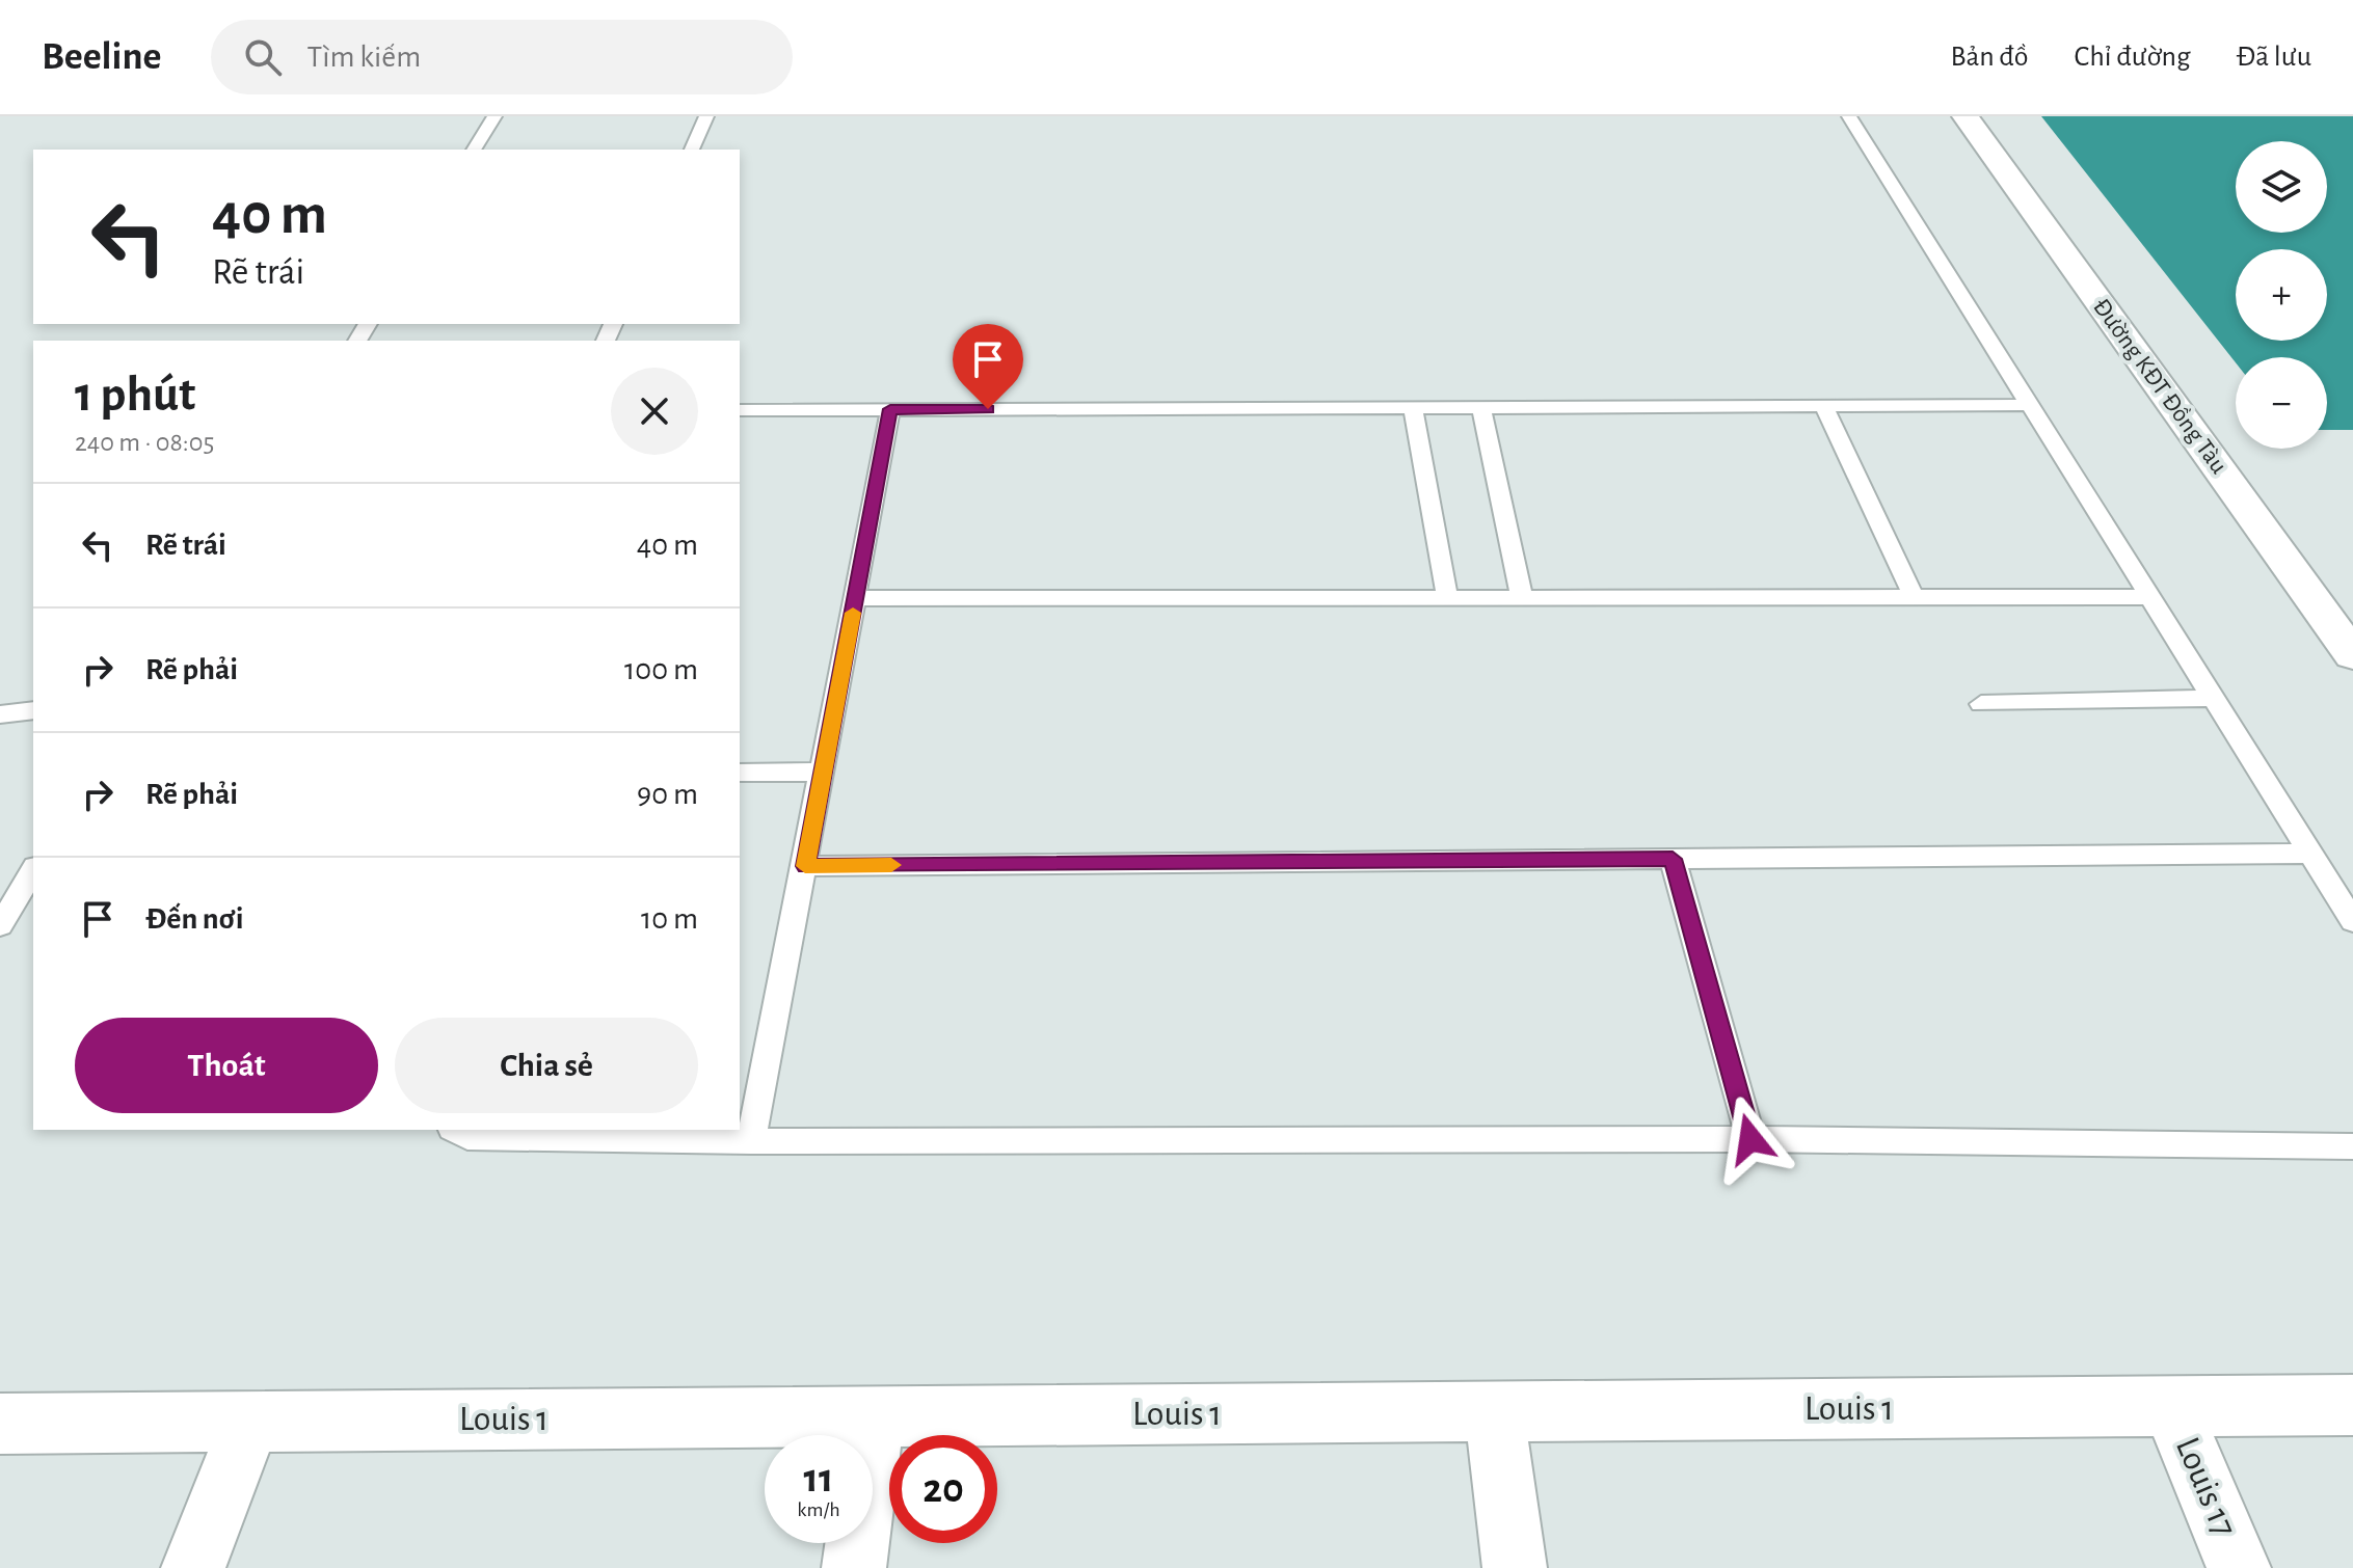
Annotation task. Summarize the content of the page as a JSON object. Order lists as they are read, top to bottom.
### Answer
{
  "streets": {
    "street": ["Đường KĐT Đồng Tàu", "Louis 1", "Louis 17"]
  },
  "crossings": [
    ["Louis 1", "Louis 17"]
  ],
  "page": {
    "header": "Beeline",
    "search": "Tìm kiếm",
    "nav": ["Bản đồ", "Chỉ đường", "Đã lưu"],
    "map_buttons": ["+", "−"],
    "turn": ["40 m", "Rẽ trái"],
    "heading": ["1 phút", "240 m · 08:05"],
    "list": [
      {
        "name": "Rẽ trái",
        "value": "40 m"
      },
      {
        "name": "Rẽ phải",
        "value": "100 m"
      },
      {
        "name": "Rẽ phải",
        "value": "90 m"
      },
      {
        "name": "Đến nơi",
        "value": "10 m"
      }
    ],
    "buttons": ["Thoát", "Chia sẻ"],
    "speed": "11 km/h",
    "limit": "20"
  }
}
